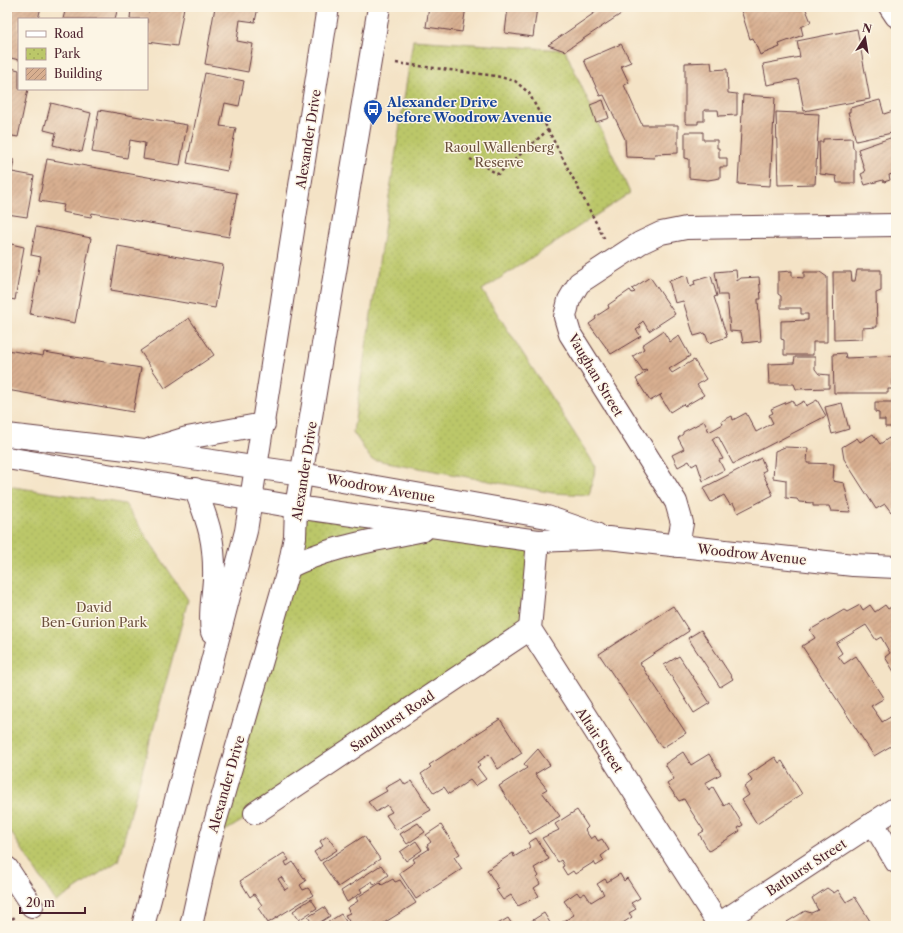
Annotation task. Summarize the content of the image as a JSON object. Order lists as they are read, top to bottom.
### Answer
{
  "streets": {
    "main road": [
      "Alexander Drive",
      "Vaughan Street",
      "Woodrow Avenue",
      "Sandhurst Road",
      "Altair Street",
      "Bathurst Street"
    ]
  },
  "crossings": [
    ["Alexander Drive", "Woodrow Avenue"],
    ["Vaughan Street", "Woodrow Avenue"],
    ["Sandhurst Road", "Altair Street"],
    ["Altair Street", "Bathurst Street"]
  ],
  "parks": ["Raoul Wallenberg Reserve", "David Ben-Gurion Park"],
  "places": {
    "bus stop": ["Alexander Drive before Woodrow Avenue"]
  },
  "legend": ["Road", "Park", "Building"],
  "scale_bar": "20 m",
  "north": "top"
}
